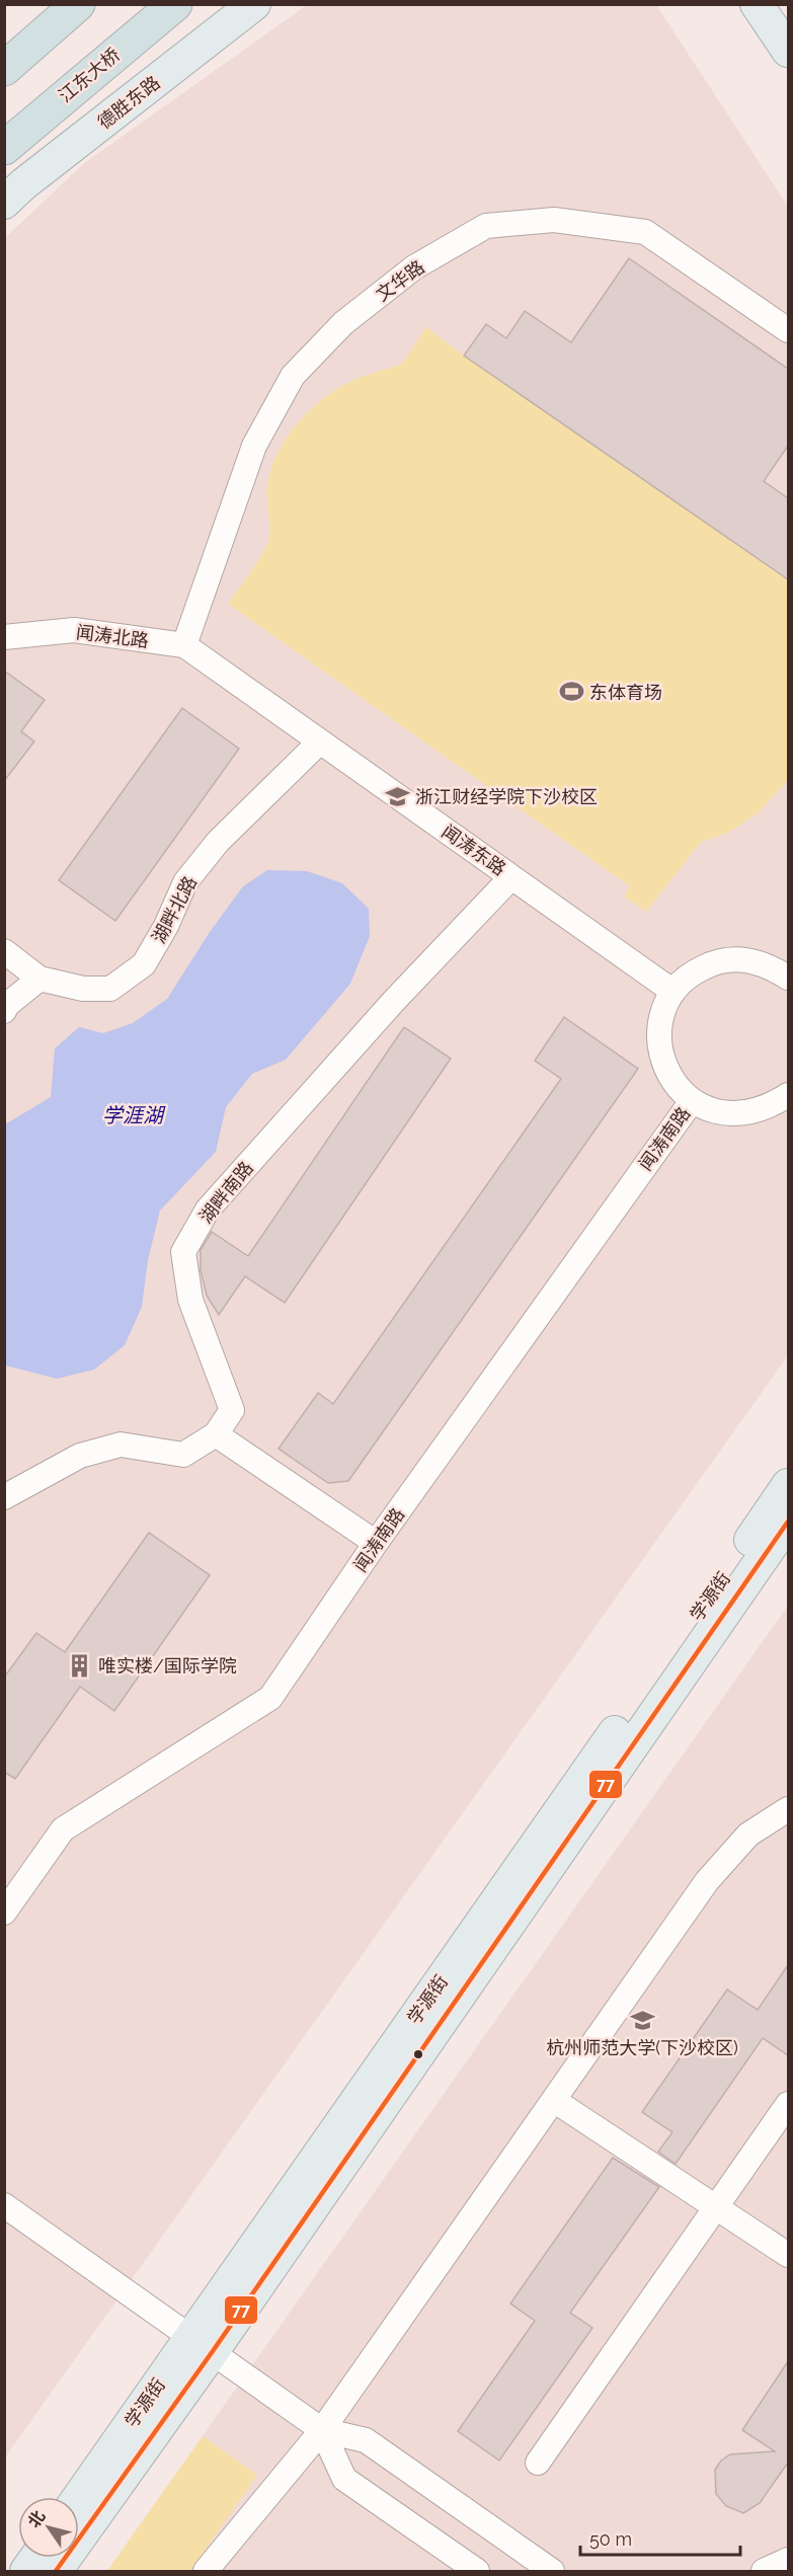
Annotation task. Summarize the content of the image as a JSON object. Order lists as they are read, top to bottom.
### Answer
{
  "streets": {
    "highway": ["江东大桥"],
    "main road": ["德胜东路", "学源街"],
    "street": [
      "文华路",
      "闻涛北路",
      "闻涛东路",
      "湖畔北路",
      "闻涛南路",
      "湖畔南路"
    ]
  },
  "crossings": [
    ["文华路", "闻涛北路"],
    ["文华路", "闻涛东路"],
    ["闻涛北路", "闻涛东路"],
    ["闻涛东路", "湖畔北路"],
    ["闻涛东路", "湖畔南路"]
  ],
  "water": ["学涯湖"],
  "places": {
    "sports": ["东体育场"],
    "school or university": ["浙江财经学院下沙校区", "杭州师范大学(下沙校区)"],
    "building": ["唯实楼/国际学院"]
  },
  "lines": ["transit line 77"],
  "scale_bar": "50 m",
  "north": "top left"
}
